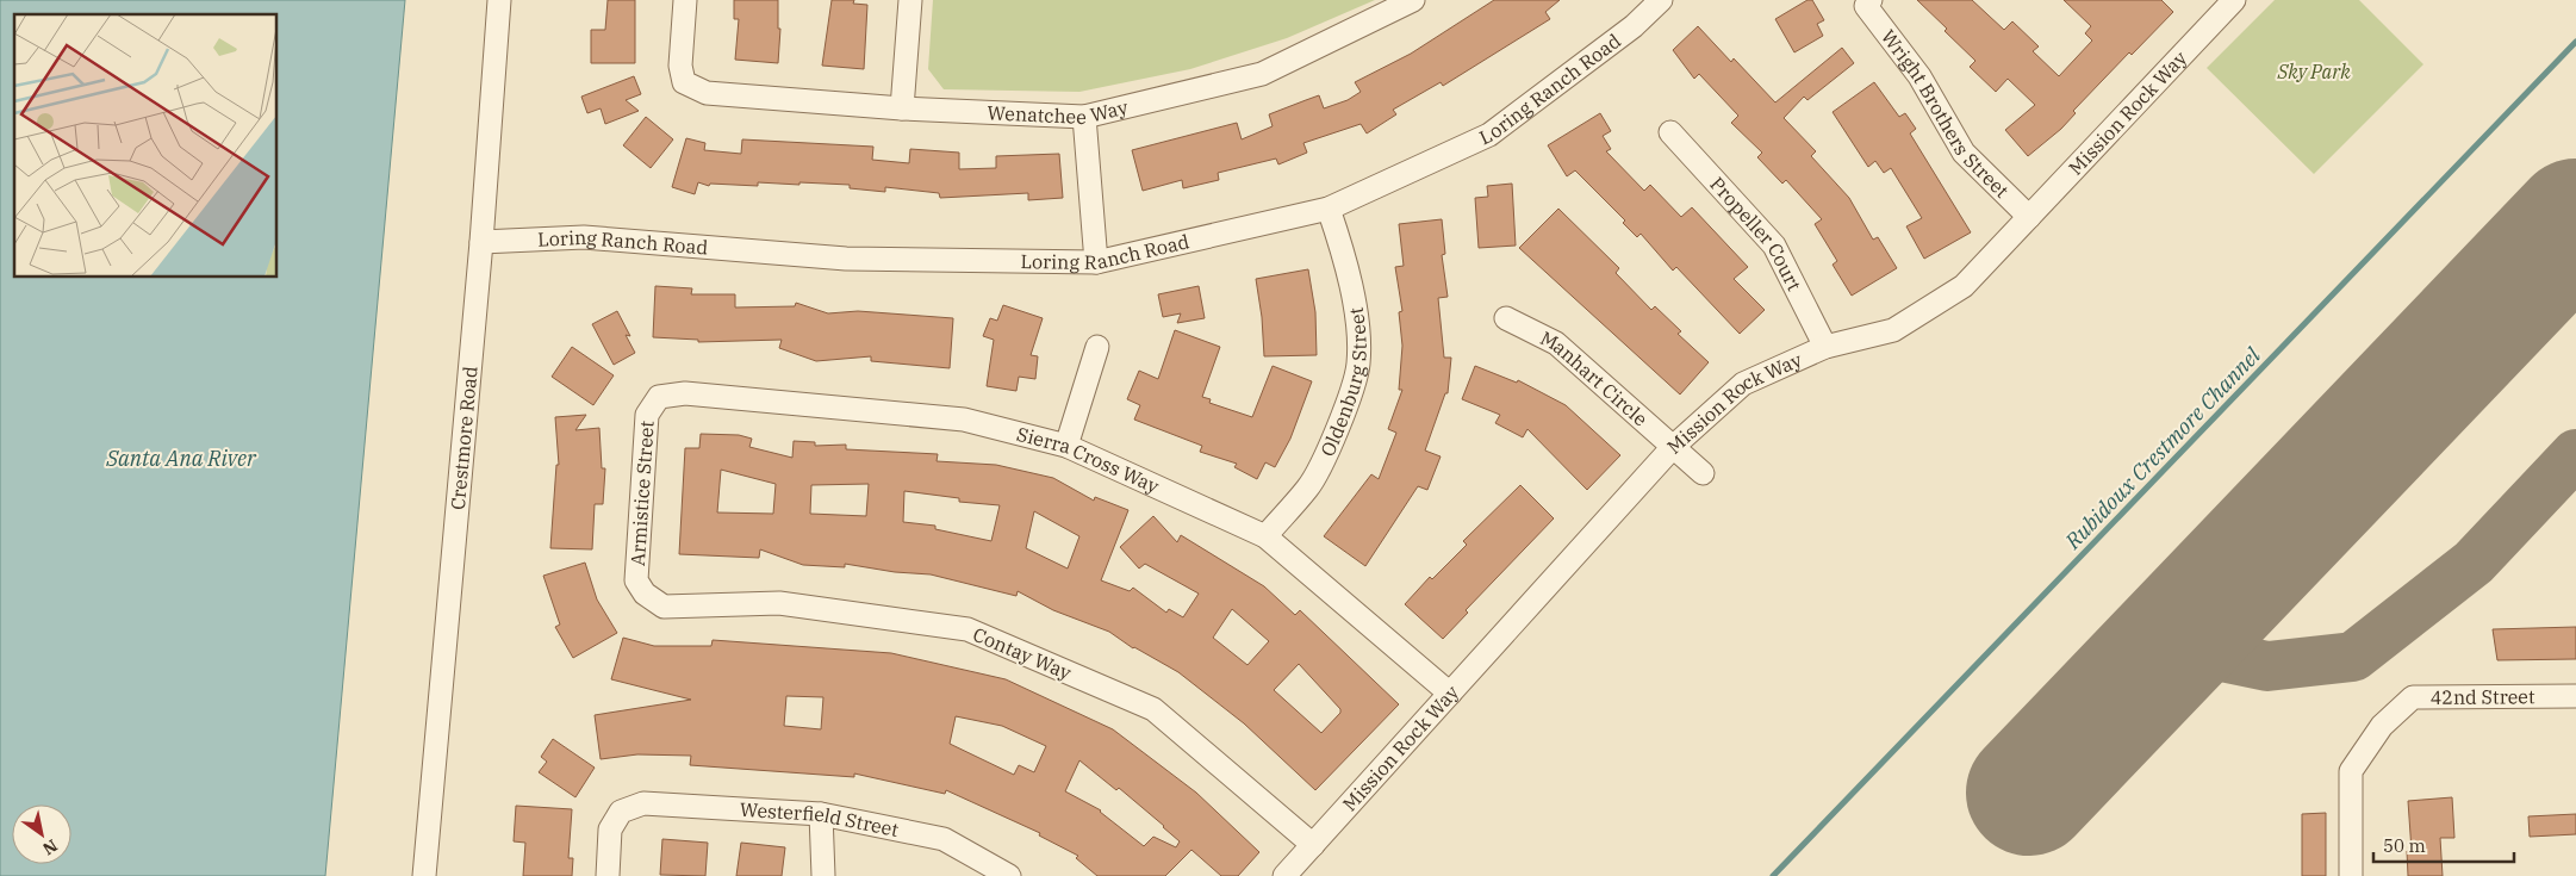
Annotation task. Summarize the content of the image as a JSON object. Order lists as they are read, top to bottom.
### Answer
{
  "streets": {
    "street": [
      "Loring Ranch Road",
      "Wenatchee Way",
      "Wright Brothers Street",
      "Mission Rock Way",
      "Propeller Court",
      "Oldenburg Street",
      "Manhart Circle",
      "Crestmore Road",
      "Sierra Cross Way",
      "Armistice Street",
      "Contay Way",
      "42nd Street",
      "Westerfield Street"
    ]
  },
  "crossings": [
    ["Loring Ranch Road", "Oldenburg Street"],
    ["Loring Ranch Road", "Crestmore Road"],
    ["Wright Brothers Street", "Mission Rock Way"],
    ["Mission Rock Way", "Propeller Court"],
    ["Mission Rock Way", "Manhart Circle"],
    ["Mission Rock Way", "Sierra Cross Way"],
    ["Mission Rock Way", "Contay Way"],
    ["Oldenburg Street", "Sierra Cross Way"],
    ["Sierra Cross Way", "Armistice Street"],
    ["Armistice Street", "Contay Way"]
  ],
  "water": ["Rubidoux Crestmore Channel", "Santa Ana River"],
  "parks": ["Sky Park"],
  "scale_bar": "50 m",
  "north": "bottom right"
}
